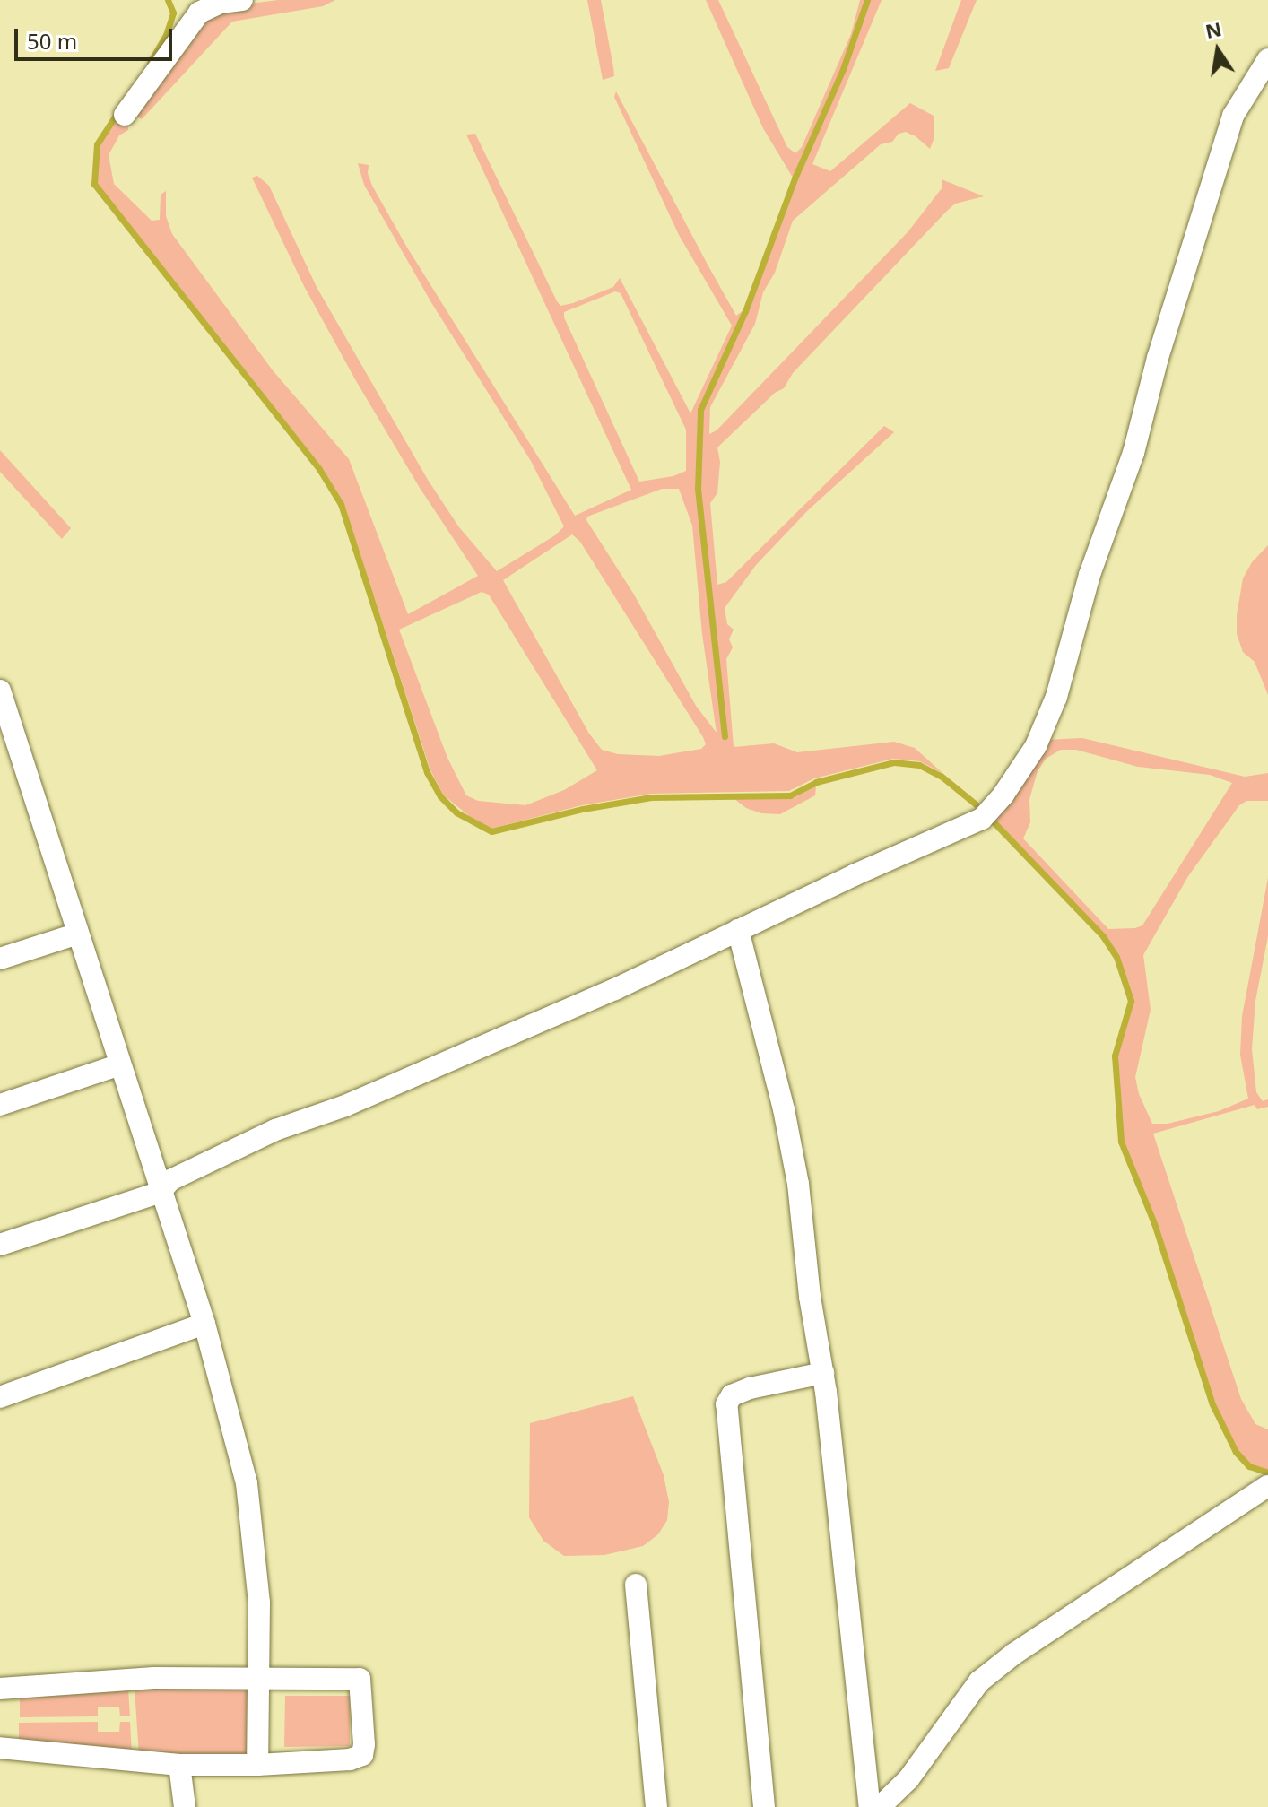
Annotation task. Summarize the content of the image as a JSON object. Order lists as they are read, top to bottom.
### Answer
{
  "scale_bar": "50 m",
  "north": "top"
}
